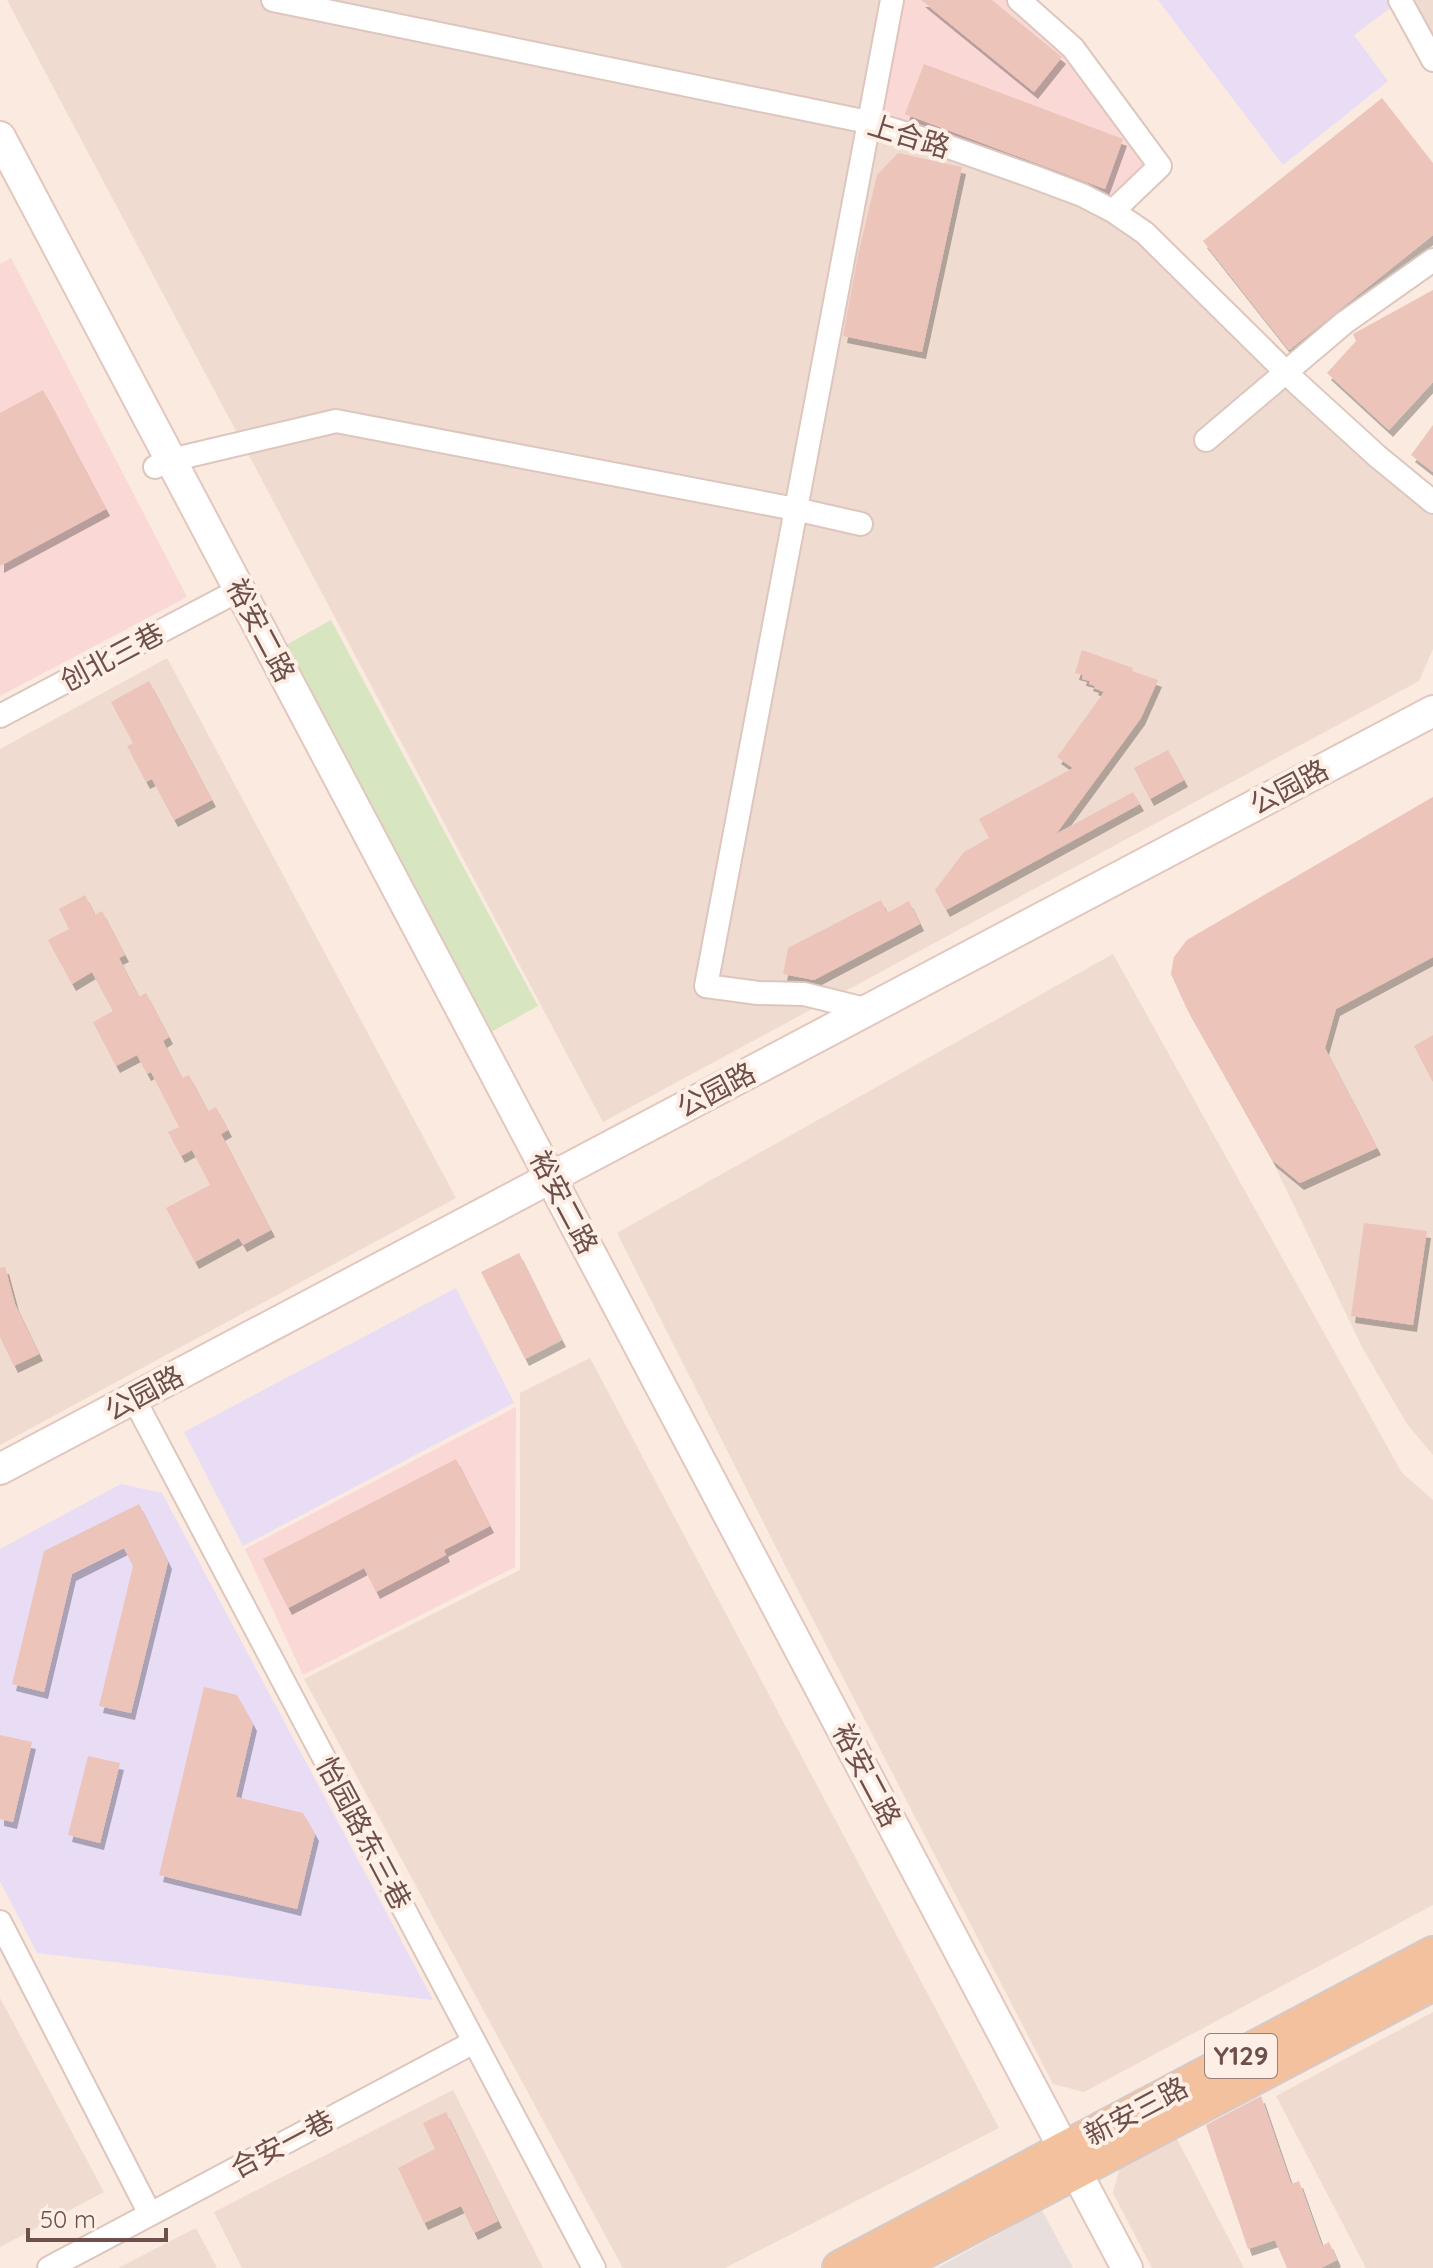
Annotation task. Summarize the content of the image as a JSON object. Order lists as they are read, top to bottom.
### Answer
{
  "streets": {
    "main road": [
      "裕安二路",
      "公园路",
      "Y129",
      "新安三路"
    ],
    "street": [
      "上合路",
      "创北三巷",
      "怡园路东三巷",
      "合安一巷"
    ]
  },
  "crossings": [
    ["裕安二路", "创北三巷"],
    ["裕安二路", "公园路"],
    ["裕安二路", "新安三路"],
    ["公园路", "怡园路东三巷"],
    ["怡园路东三巷", "合安一巷"]
  ],
  "scale_bar": "50 m"
}
